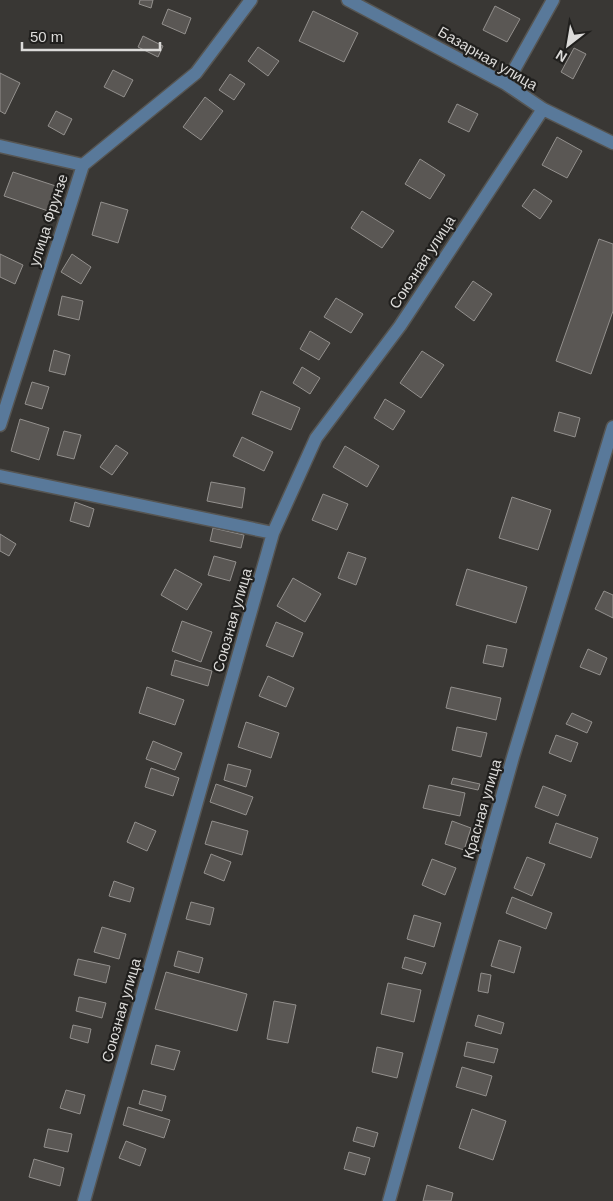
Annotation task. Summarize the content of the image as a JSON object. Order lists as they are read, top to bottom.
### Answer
{
  "streets": {
    "street": [
      "Базарная улица",
      "улица Фрунзе",
      "Союзная улица",
      "Красная улица"
    ]
  },
  "crossings": [
    ["Базарная улица", "Союзная улица"]
  ],
  "scale_bar": "50 m",
  "north": "bottom left"
}
